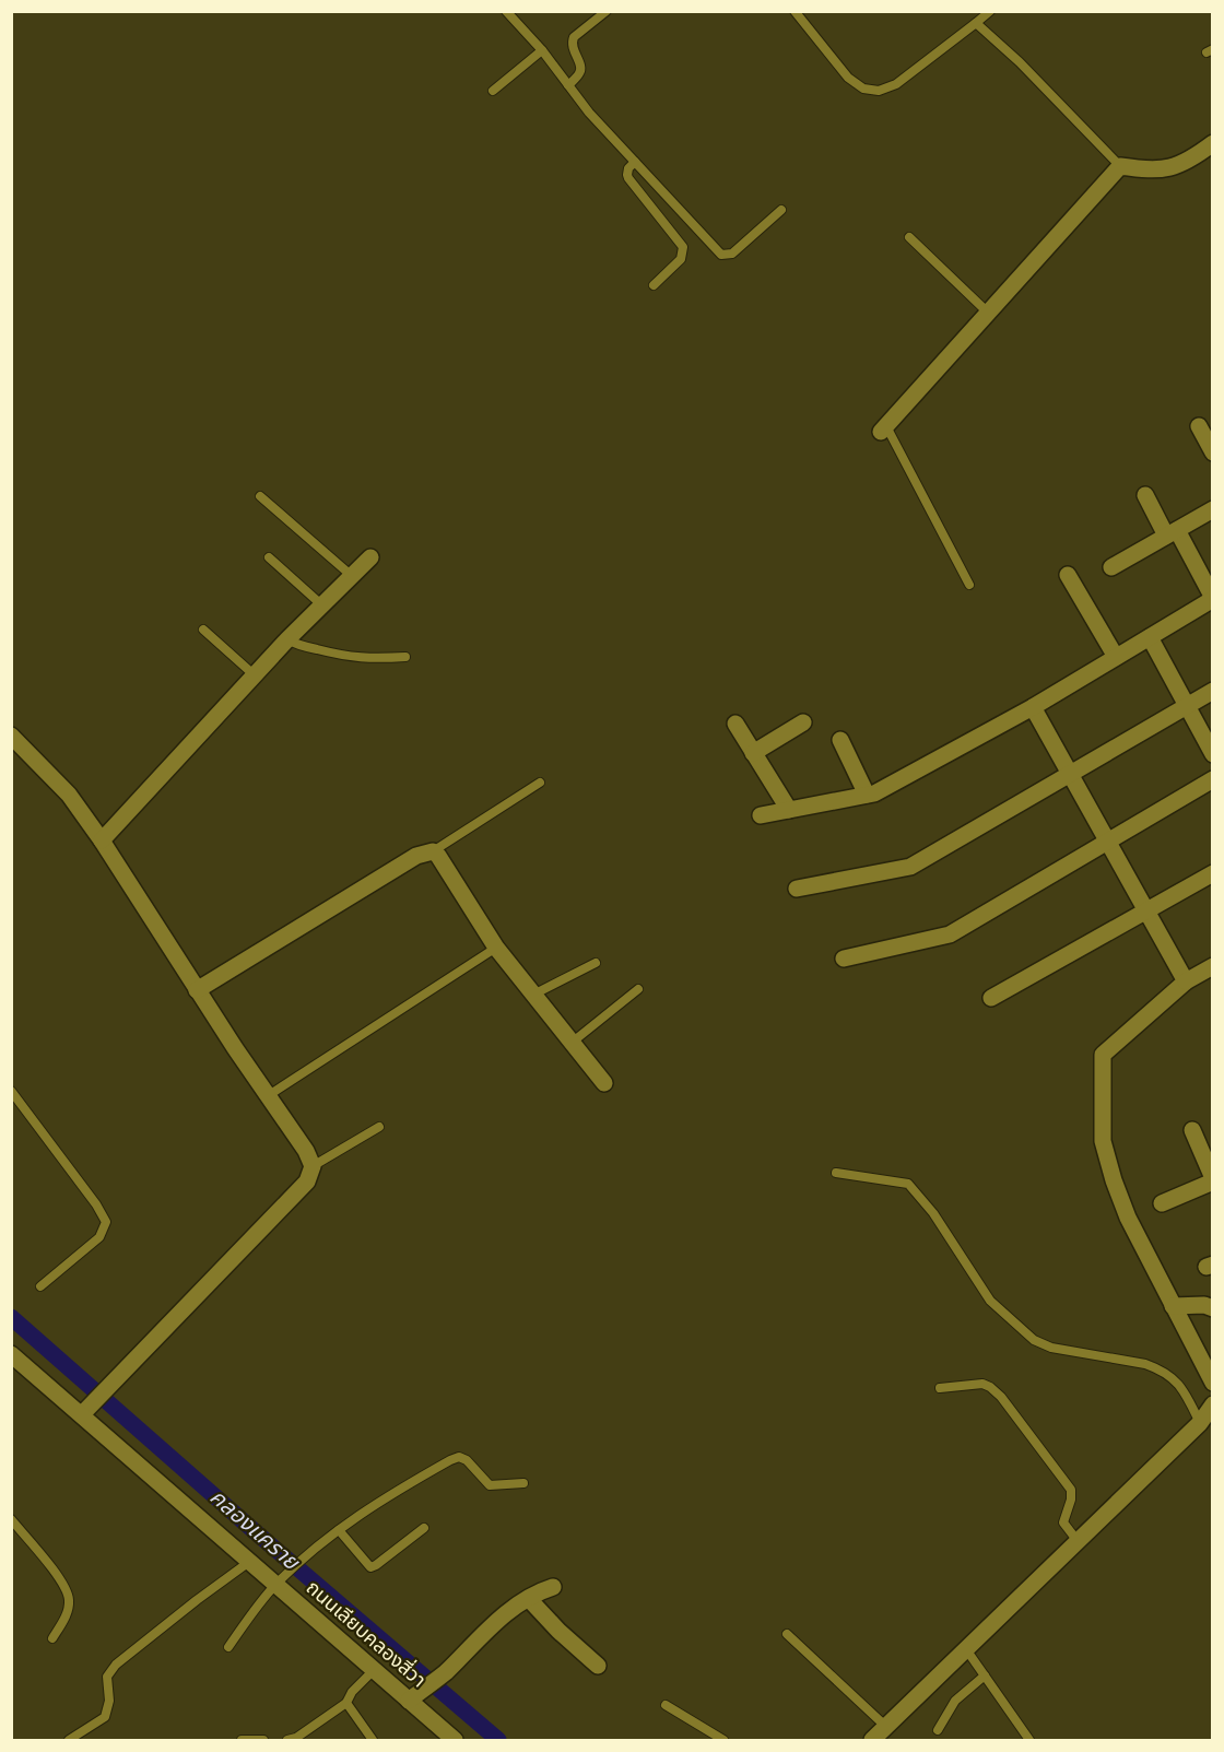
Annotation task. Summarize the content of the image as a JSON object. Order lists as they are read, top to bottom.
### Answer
{
  "streets": {
    "street": ["ถนนเลียบคลองสี่วา"]
  },
  "water": ["คลองเเคราย"]
}
